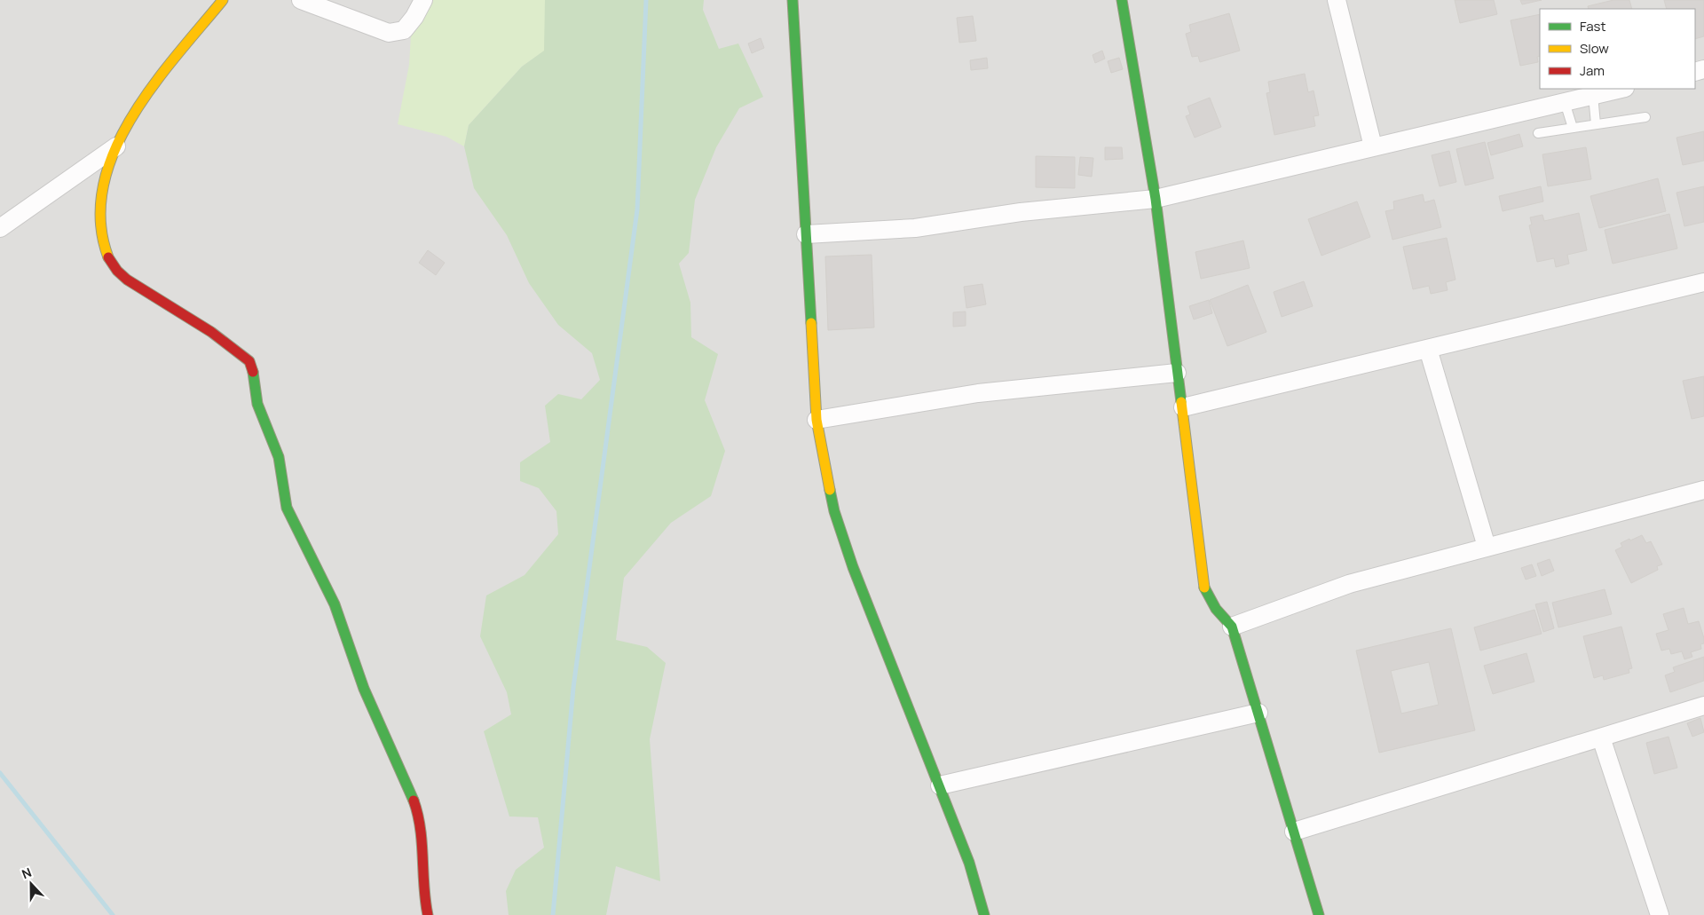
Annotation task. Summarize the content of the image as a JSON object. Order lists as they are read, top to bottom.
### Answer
{
  "legend": ["Fast", "Slow", "Jam"],
  "north": "top"
}
